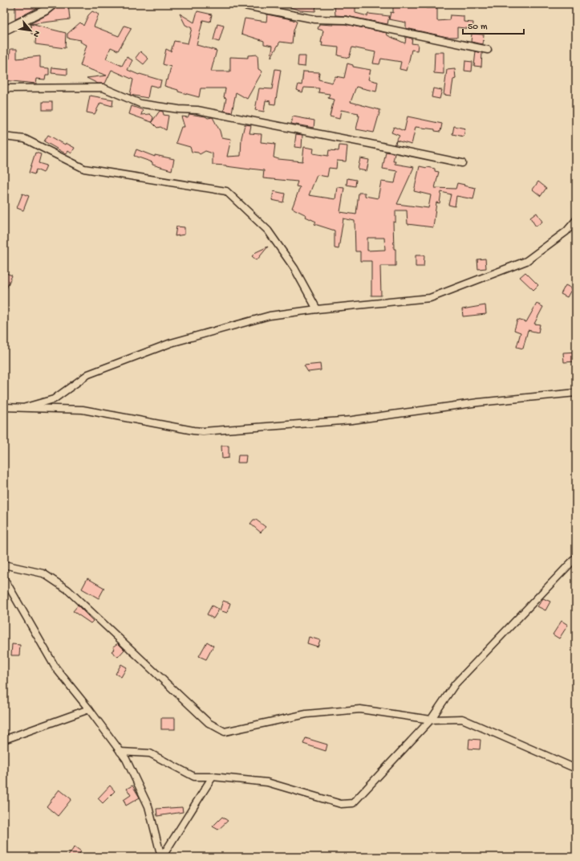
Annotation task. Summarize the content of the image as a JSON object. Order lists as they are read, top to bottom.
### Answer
{
  "scale_bar": "50 m",
  "north": "bottom right"
}
